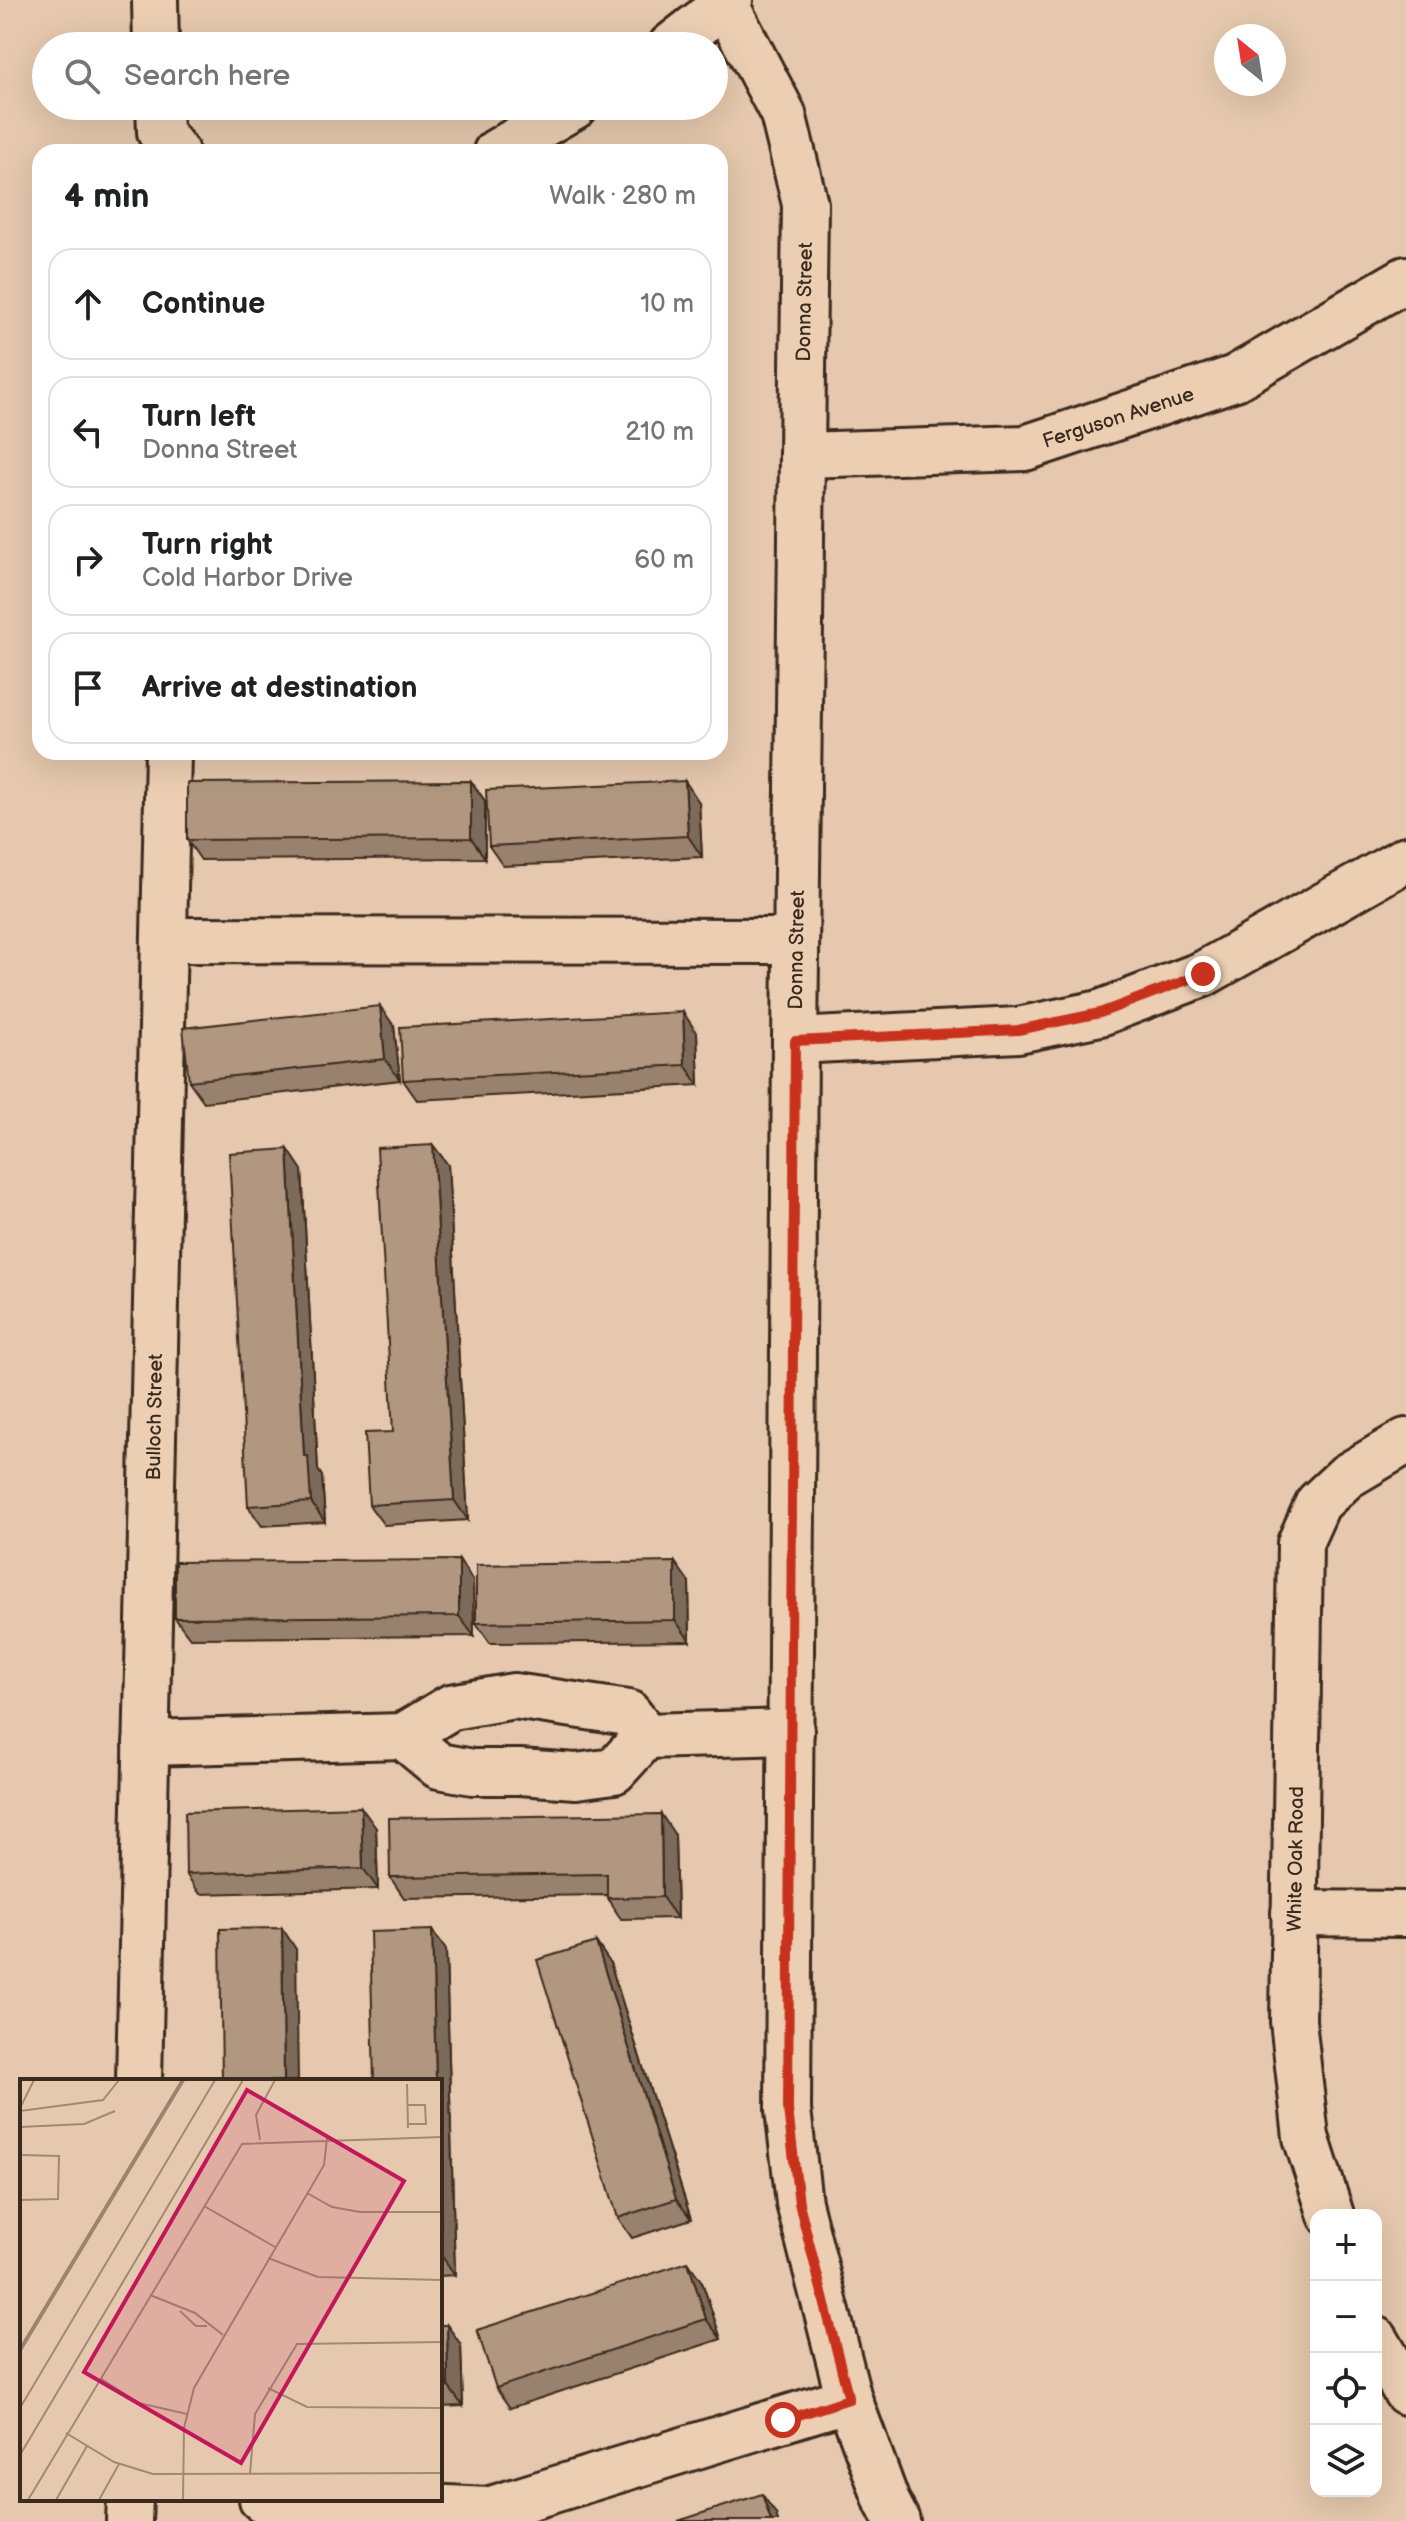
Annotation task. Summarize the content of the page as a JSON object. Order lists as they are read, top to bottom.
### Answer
{
  "streets": {
    "street": [
      "Donna Street",
      "Ferguson Avenue",
      "Bulloch Street",
      "White Oak Road"
    ]
  },
  "crossings": [
    ["Donna Street", "Ferguson Avenue"]
  ],
  "north": "top left",
  "page": {
    "search": "Search here",
    "heading": ["4 min", "Walk · 280 m"],
    "list": [
      ["Continue", "10 m"],
      ["Turn left", "Donna Street", "210 m"],
      ["Turn right", "Cold Harbor Drive", "60 m"],
      "Arrive at destination"
    ],
    "map_buttons": ["+", "−"]
  }
}
